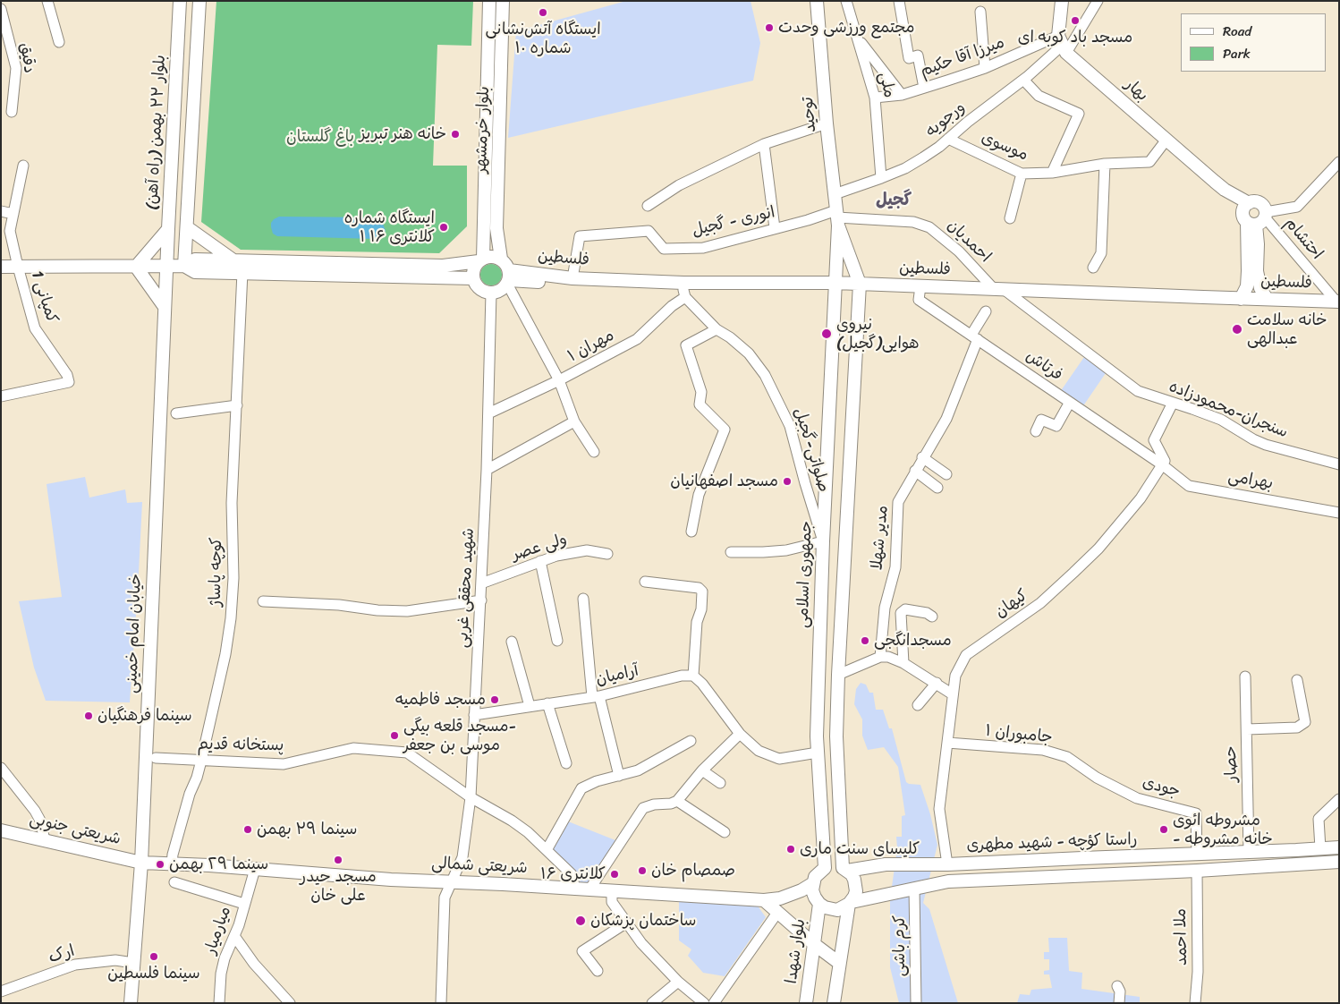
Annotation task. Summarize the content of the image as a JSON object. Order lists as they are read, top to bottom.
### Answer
{
  "streets": {
    "main road": [
      "بهار",
      "توحید",
      "بلوار خرمشهر",
      "بلوار ۲۲ بهمن (راه آهن)",
      "فلسطین",
      "جمهوری اسلامی",
      "خیابان امام خمینی",
      "شریعتی جنوبی",
      "راستا کؤچه - شهید مطهری",
      "شریعتی شمالی",
      "بلوار شهدا"
    ],
    "street": [
      "میرزا آقا حکیم",
      "دقیق",
      "ملی",
      "ورجویه",
      "موسوی",
      "انوری - گجیل",
      "احتشام",
      "احمدیان",
      "کمپانی 1",
      "مهران ۱",
      "فرتاش",
      "سنجران-محمودزاده",
      "صلواتی-گجیل",
      "بهرامی",
      "مدیر شهلا",
      "ولی عصر",
      "کوچه پاساژ",
      "شهید محققی غربی",
      "کیهان",
      "آرامیان",
      "جامبوران ۱",
      "پستخانه قدیم",
      "حصار",
      "جودی",
      "میارمیار",
      "ملا احمد",
      "کرم باشی",
      "ارک"
    ]
  },
  "crossings": [
    ["میرزا آقا حکیم", "ملی"],
    ["میرزا آقا حکیم", "بهار"],
    ["میرزا آقا حکیم", "ورجویه"],
    ["ملی", "ورجویه"],
    ["بهار", "ورجویه"],
    ["بهار", "موسوی"],
    ["بهار", "احتشام"],
    ["توحید", "ورجویه"],
    ["توحید", "انوری - گجیل"],
    ["توحید", "احمدیان"],
    ["توحید", "جمهوری اسلامی"],
    ["ورجویه", "موسوی"],
    ["بلوار خرمشهر", "فلسطین"],
    ["بلوار خرمشهر", "شهید محققی غربی"],
    ["بلوار ۲۲ بهمن (راه آهن)", "خیابان امام خمینی"],
    ["انوری - گجیل", "احمدیان"],
    ["انوری - گجیل", "فلسطین"],
    ["انوری - گجیل", "جمهوری اسلامی"],
    ["احتشام", "فلسطین"],
    ["احمدیان", "فلسطین"],
    ["احمدیان", "سنجران-محمودزاده"],
    ["احمدیان", "جمهوری اسلامی"],
    ["فلسطین", "مهران ۱"],
    ["فلسطین", "فرتاش"],
    ["فلسطین", "سنجران-محمودزاده"],
    ["فلسطین", "صلواتی-گجیل"],
    ["فلسطین", "جمهوری اسلامی"],
    ["فلسطین", "شهید محققی غربی"],
    ["مهران ۱", "صلواتی-گجیل"],
    ["مهران ۱", "شهید محققی غربی"],
    ["فرتاش", "بهرامی"],
    ["فرتاش", "مدیر شهلا"],
    ["فرتاش", "کیهان"],
    ["صلواتی-گجیل", "جمهوری اسلامی"],
    ["بهرامی", "کیهان"],
    ["ولی عصر", "شهید محققی غربی"],
    ["کوچه پاساژ", "پستخانه قدیم"],
    ["کوچه پاساژ", "شریعتی شمالی"],
    ["جمهوری اسلامی", "شریعتی شمالی"],
    ["شهید محققی غربی", "آرامیان"],
    ["شهید محققی غربی", "پستخانه قدیم"],
    ["شهید محققی غربی", "شریعتی شمالی"],
    ["کیهان", "جامبوران ۱"],
    ["کیهان", "راستا کؤچه - شهید مطهری"],
    ["خیابان امام خمینی", "شریعتی جنوبی"],
    ["خیابان امام خمینی", "شریعتی شمالی"],
    ["خیابان امام خمینی", "ارک"],
    ["جامبوران ۱", "جودی"],
    ["پستخانه قدیم", "شریعتی شمالی"],
    ["حصار", "راستا کؤچه - شهید مطهری"],
    ["جودی", "راستا کؤچه - شهید مطهری"],
    ["شریعتی جنوبی", "شریعتی شمالی"],
    ["راستا کؤچه - شهید مطهری", "ملا احمد"],
    ["راستا کؤچه - شهید مطهری", "کرم باشی"],
    ["راستا کؤچه - شهید مطهری", "بلوار شهدا"],
    ["شریعتی شمالی", "میارمیار"]
  ],
  "districts": ["گجیل"],
  "parks": ["باغ گلستان"],
  "places": [
    "ایستگاه آتش‌نشانی شماره ۱۰",
    "مسجد باد کوبه ای",
    "مجتمع ورزشی وحدت",
    "خانه هنر تبریز",
    "ایستگاه شماره ۱ کلانتری ۱۶",
    "خانه سلامت عبدالهی",
    "نیروی هوایی(گجیل)",
    "مسجد اصفهانیان",
    "مسجدانگجی",
    "مسجد فاطمیه",
    "سینما فرهنگیان",
    "مسجد قلعه بیگی- موسی بن جعفر",
    "سینما ۲۹ بهمن",
    "مشروطه ائوی - خانه مشروطه",
    "کلیسای سنت ماری",
    "مسجد حیدر علی خان",
    "سینما ٢٩ بهمن",
    "صمصام خان",
    "کلانتری ۱۶",
    "ساختمان پزشکان",
    "سینما فلسطین"
  ],
  "legend": ["Road", "Park"]
}
